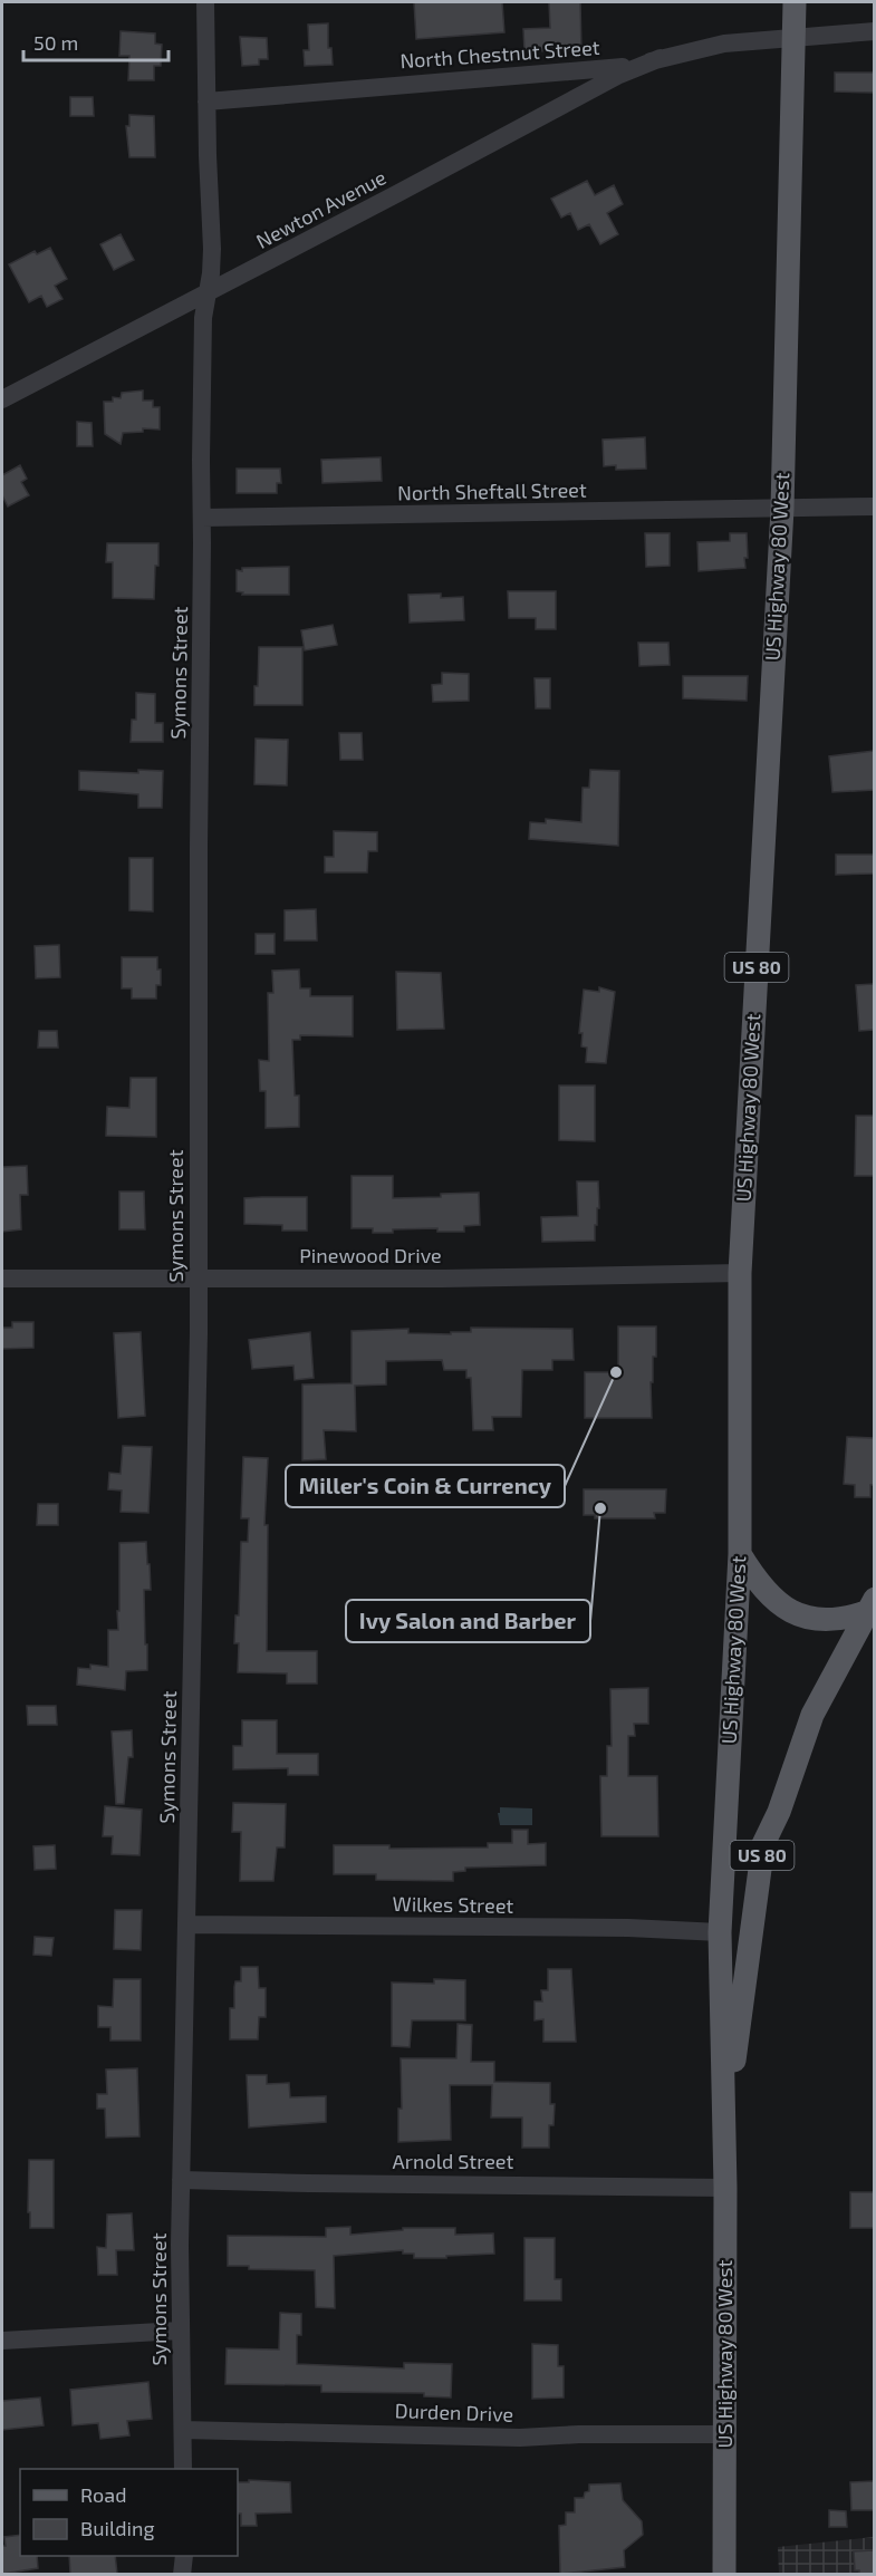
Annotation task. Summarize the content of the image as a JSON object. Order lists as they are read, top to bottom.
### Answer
{
  "streets": {
    "main road": ["US Highway 80 West", "US 80"],
    "street": [
      "North Chestnut Street",
      "Newton Avenue",
      "North Sheftall Street",
      "Symons Street",
      "Pinewood Drive",
      "Wilkes Street",
      "Arnold Street",
      "Durden Drive"
    ]
  },
  "crossings": [
    ["North Chestnut Street", "Newton Avenue"],
    ["North Chestnut Street", "US Highway 80 West"],
    ["North Chestnut Street", "Symons Street"],
    ["Newton Avenue", "Symons Street"],
    ["North Sheftall Street", "US Highway 80 West"],
    ["North Sheftall Street", "Symons Street"],
    ["US Highway 80 West", "Pinewood Drive"],
    ["US Highway 80 West", "Wilkes Street"],
    ["US Highway 80 West", "Arnold Street"],
    ["US Highway 80 West", "Durden Drive"],
    ["Symons Street", "Pinewood Drive"],
    ["Symons Street", "Wilkes Street"],
    ["Symons Street", "Arnold Street"],
    ["Symons Street", "Durden Drive"]
  ],
  "places": ["Miller's Coin & Currency", "Ivy Salon and Barber"],
  "legend": ["Road", "Building"],
  "scale_bar": "50 m"
}
